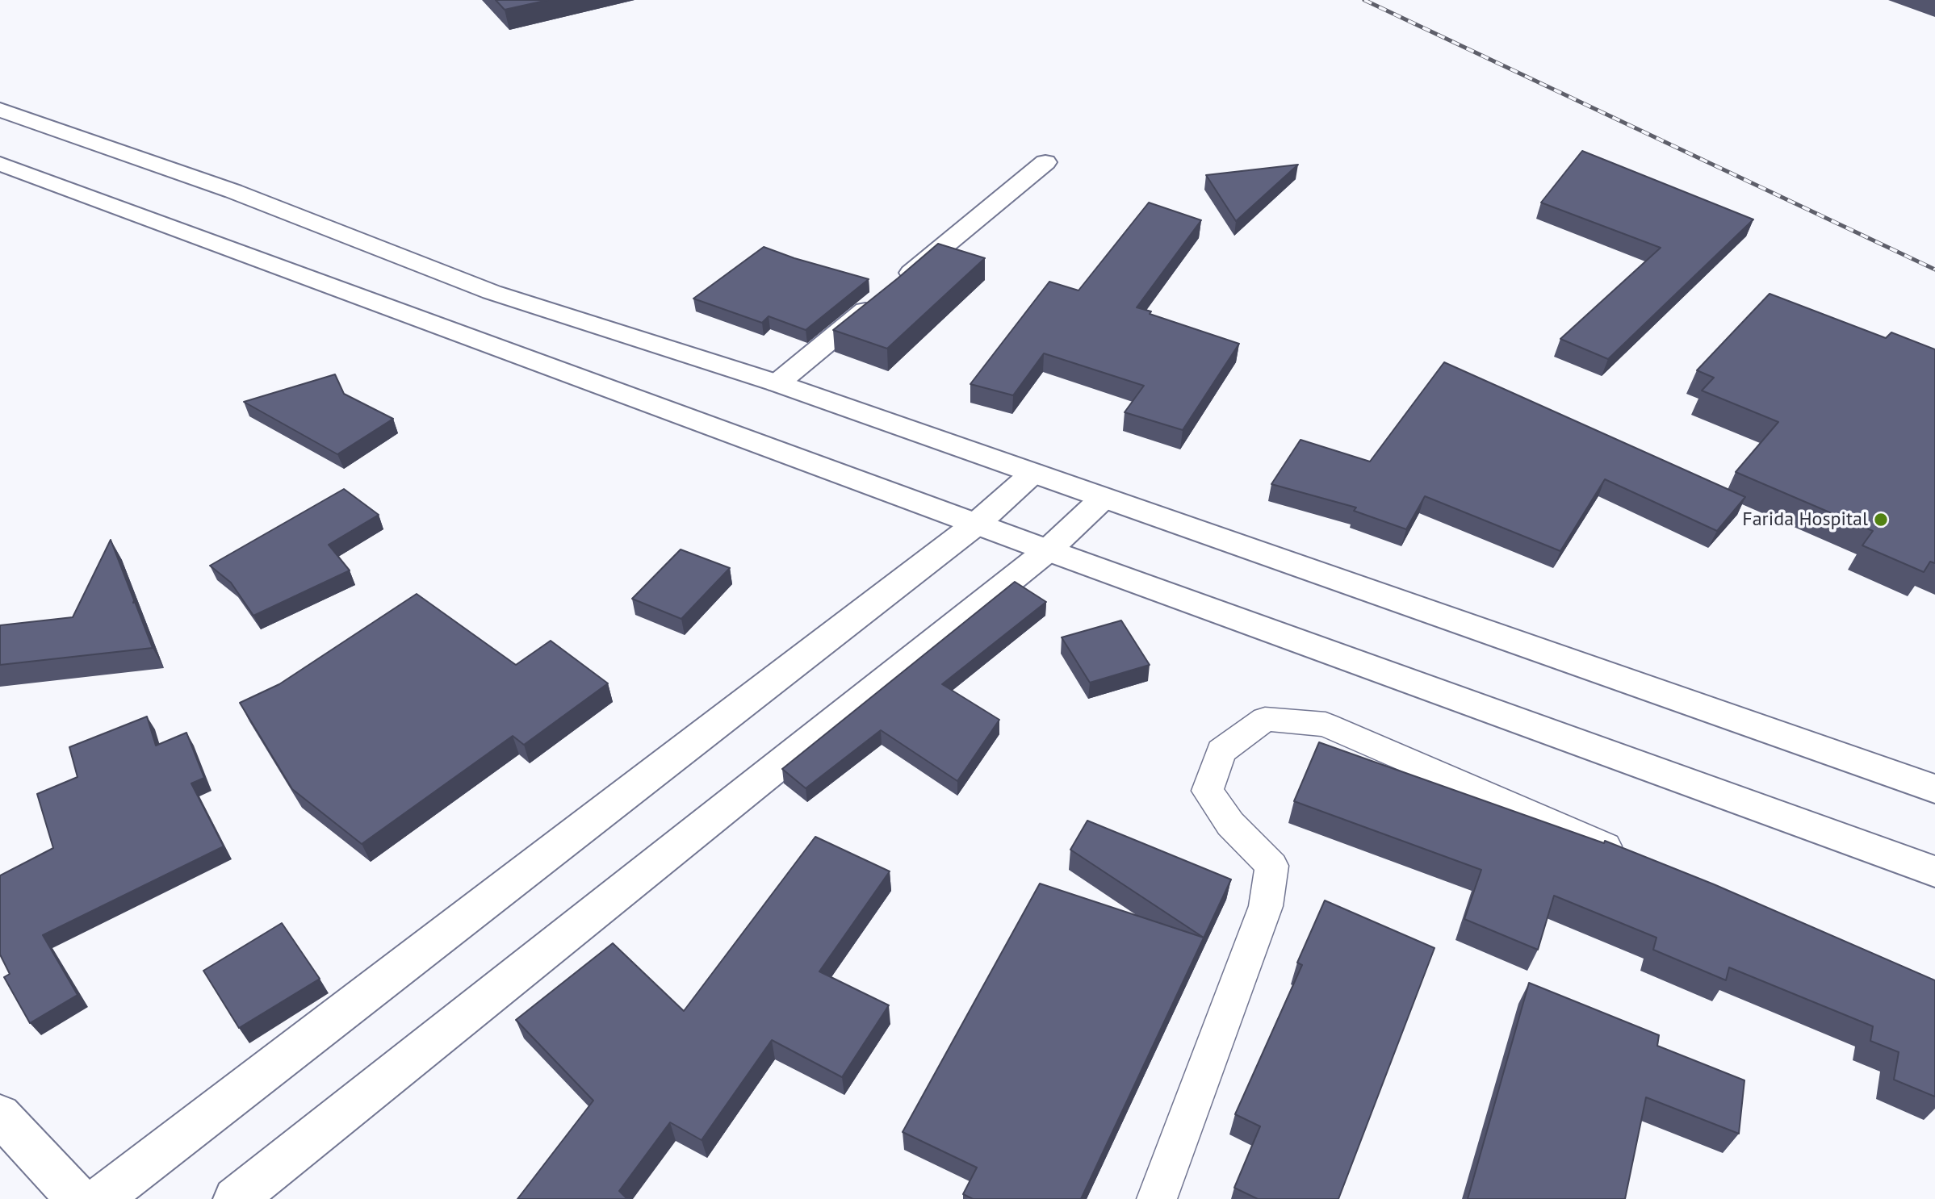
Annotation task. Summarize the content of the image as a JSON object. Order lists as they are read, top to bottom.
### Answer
{
  "places": ["Farida Hospital"]
}
